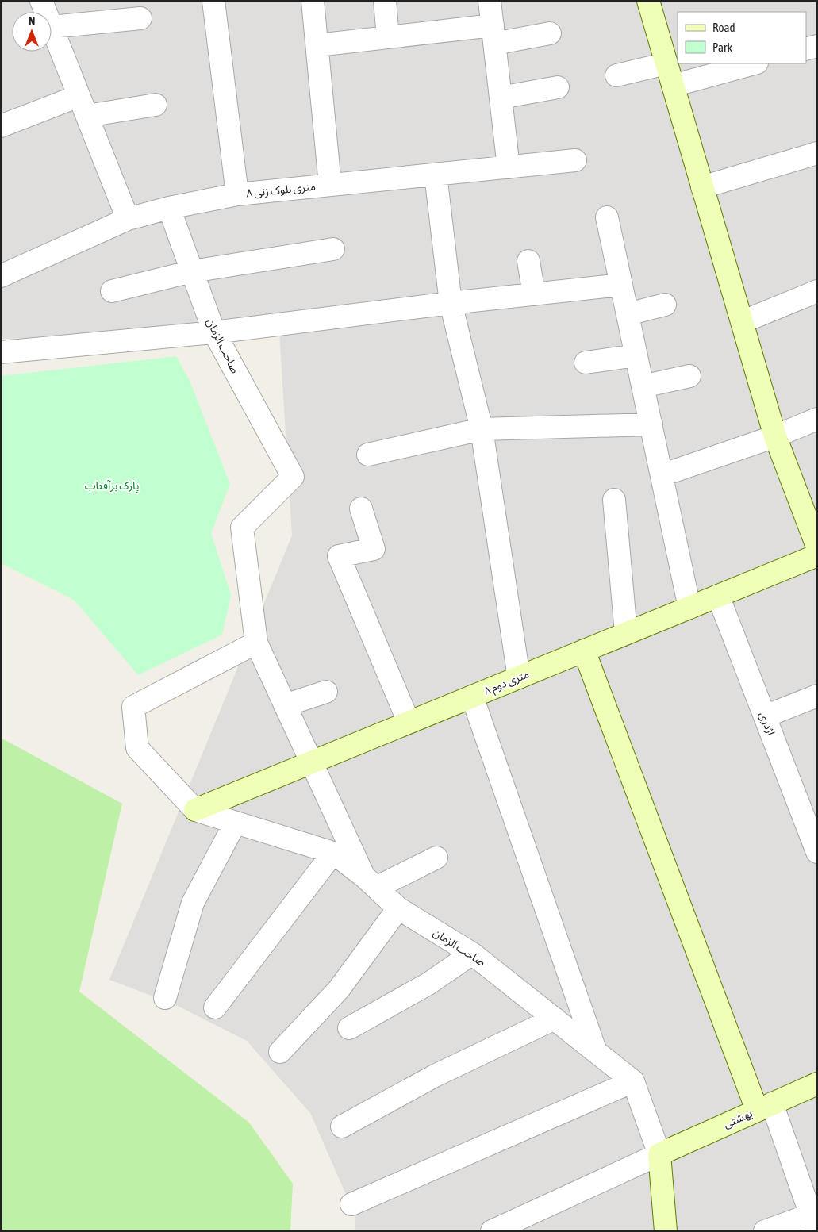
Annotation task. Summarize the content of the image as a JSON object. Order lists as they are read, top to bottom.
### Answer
{
  "streets": {
    "street": [
      "۸ متری بلوک زنی",
      "صاحب الزمان",
      "۸ متری دوم",
      "اژدری",
      "بهشتی"
    ]
  },
  "crossings": [
    ["۸ متری بلوک زنی", "صاحب الزمان"],
    ["۸ متری دوم", "اژدری"]
  ],
  "parks": ["پارک برآفتاب"],
  "legend": ["Road", "Park"],
  "north": "top"
}
